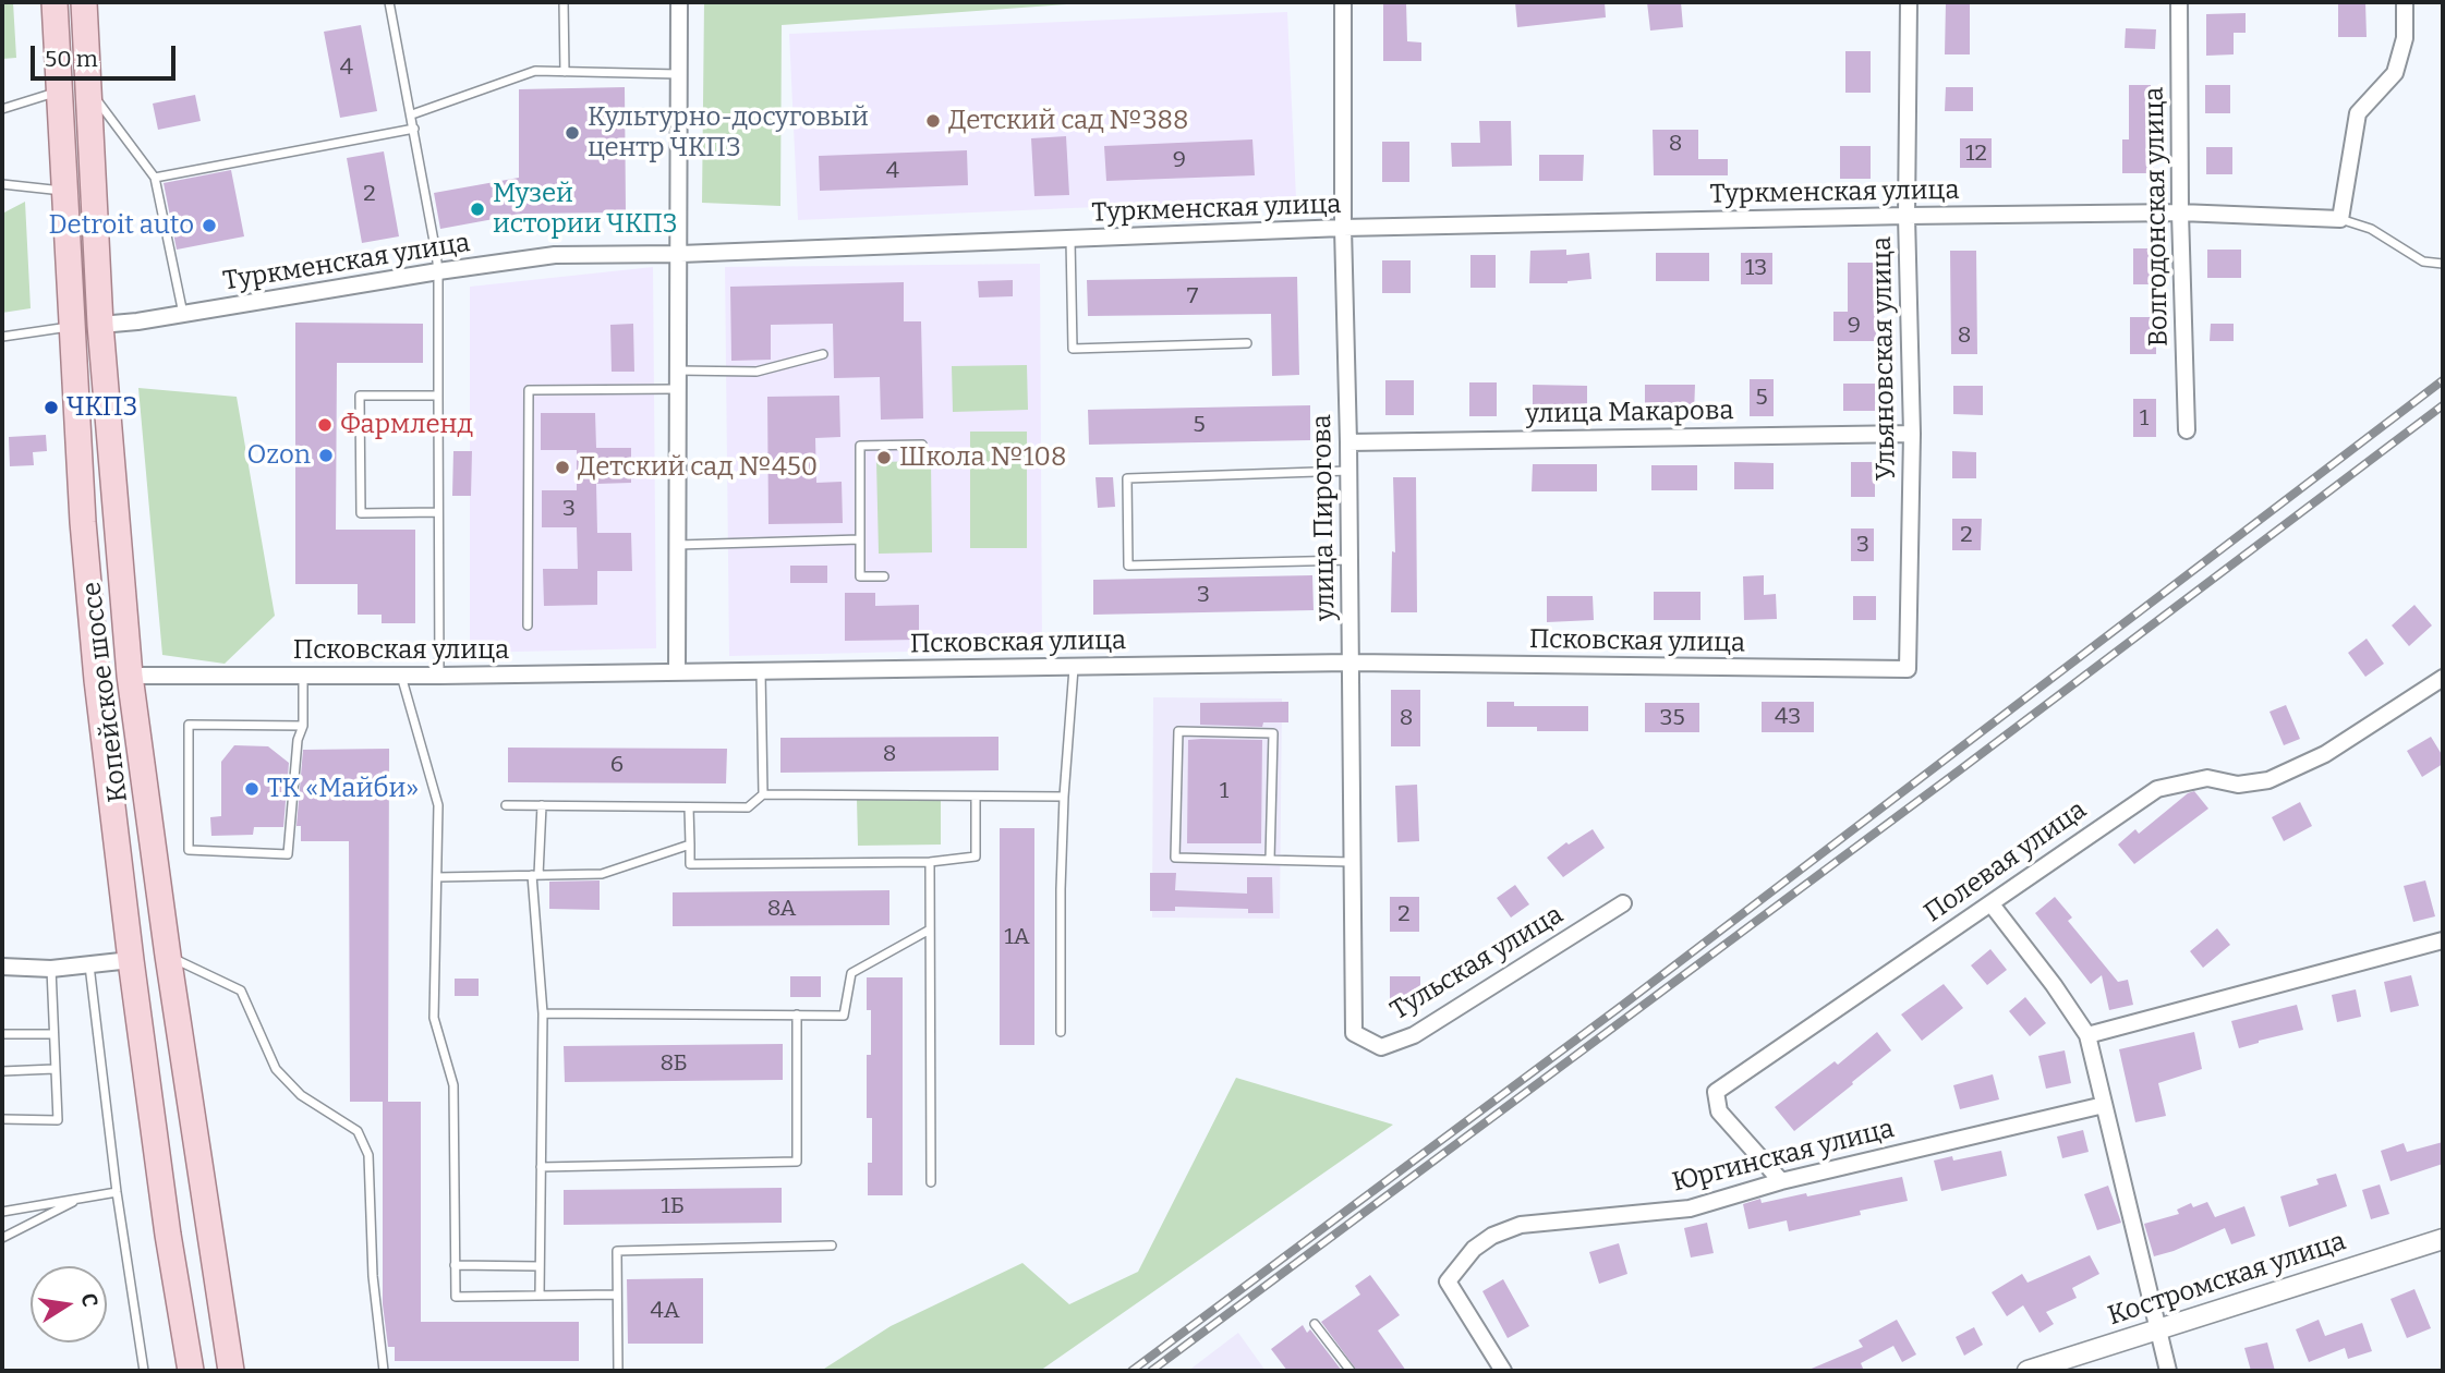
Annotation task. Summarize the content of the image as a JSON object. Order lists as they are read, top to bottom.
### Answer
{
  "streets": {
    "main road": ["Копейское шоссе"],
    "street": [
      "Туркменская улица",
      "Волгодонская улица",
      "Ульяновская улица",
      "улица Макарова",
      "улица Пирогова",
      "Псковская улица",
      "Полевая улица",
      "Тульская улица",
      "Юргинская улица",
      "Костромская улица"
    ]
  },
  "crossings": [
    ["Туркменская улица", "Волгодонская улица"],
    ["Туркменская улица", "Ульяновская улица"],
    ["Туркменская улица", "улица Пирогова"],
    ["Туркменская улица", "Копейское шоссе"],
    ["Ульяновская улица", "улица Макарова"],
    ["Ульяновская улица", "Псковская улица"],
    ["улица Макарова", "улица Пирогова"],
    ["улица Пирогова", "Псковская улица"],
    ["улица Пирогова", "Тульская улица"],
    ["Псковская улица", "Копейское шоссе"],
    ["Полевая улица", "Юргинская улица"]
  ],
  "places": [
    "Детский сад №388",
    "Культурно-досуговый центр ЧКПЗ",
    "Музей истории ЧКПЗ",
    "Detroit auto",
    "ЧКПЗ",
    "Фармленд",
    "Ozon",
    "Школа №108",
    "Детский сад №450",
    "ТК «Майби»"
  ],
  "house_numbers": [
    "4",
    "8",
    "12",
    "9",
    "4",
    "2",
    "13",
    "7",
    "9",
    "8",
    "5",
    "1",
    "5",
    "3",
    "2",
    "3",
    "3",
    "43",
    "8",
    "35",
    "8",
    "6",
    "1",
    "8А",
    "2",
    "1А",
    "8Б",
    "1Б",
    "4А"
  ],
  "scale_bar": "50 m",
  "north": "right"
}
